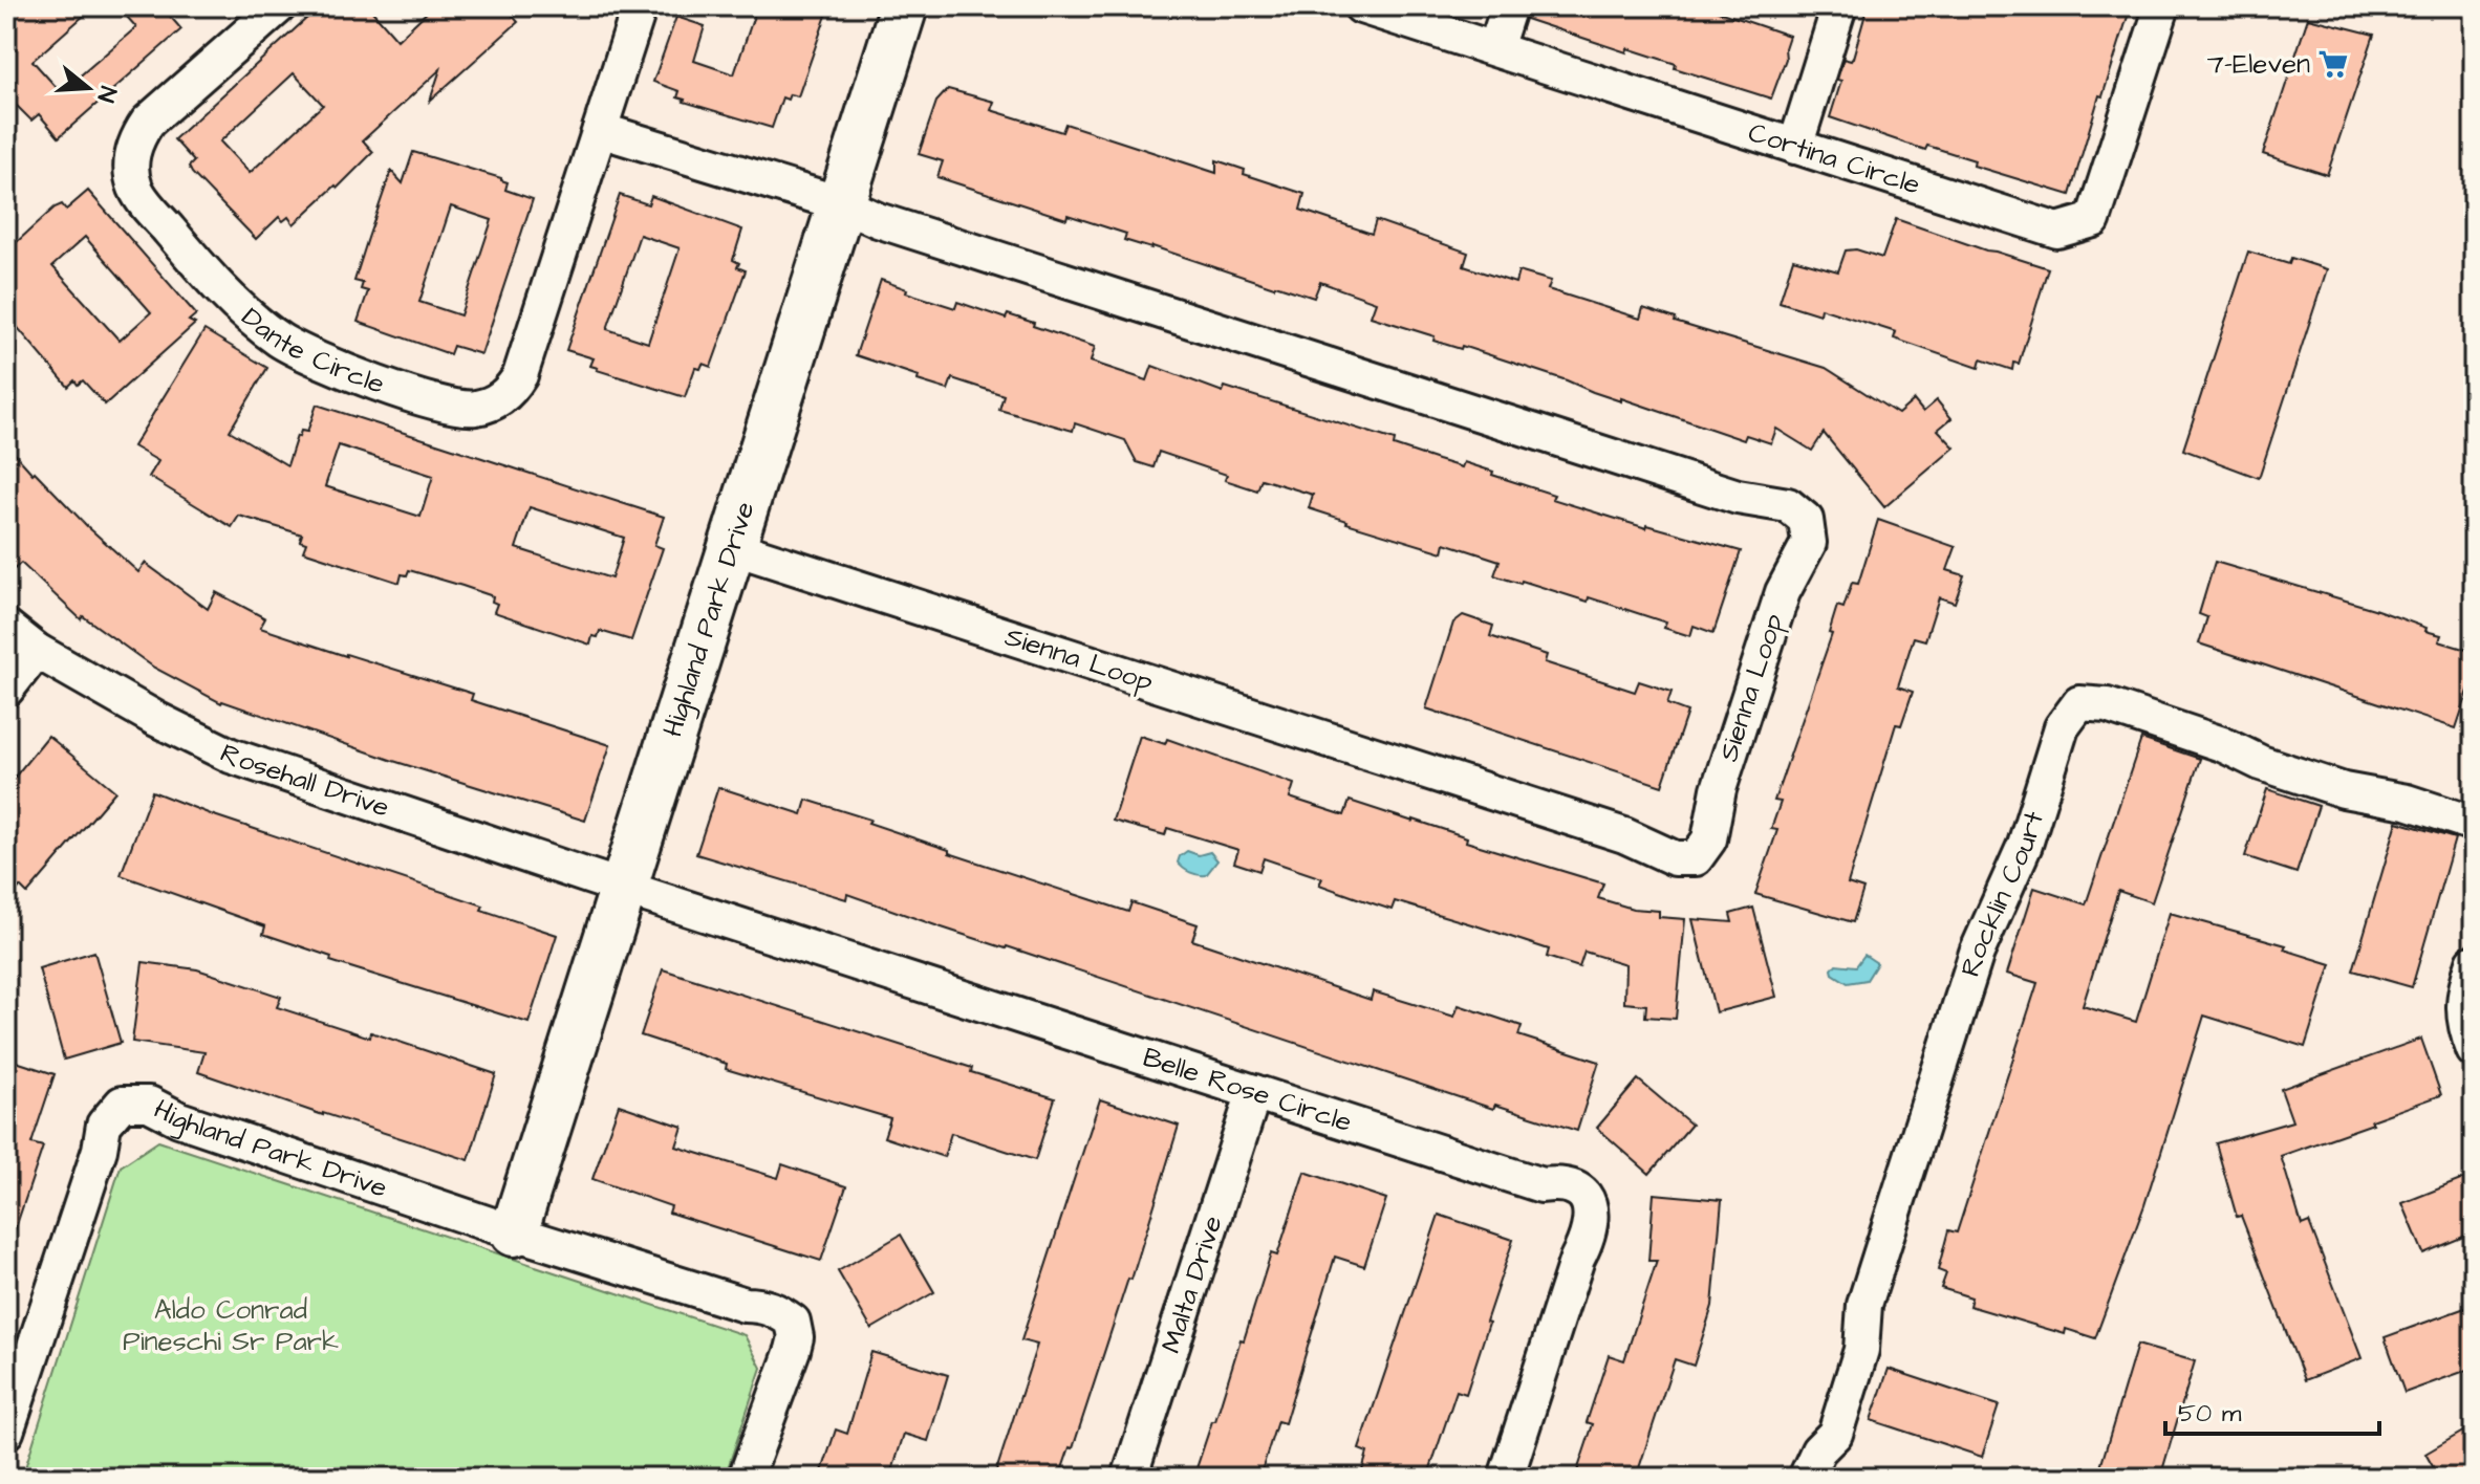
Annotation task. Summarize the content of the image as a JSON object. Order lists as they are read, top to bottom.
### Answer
{
  "streets": {
    "street": [
      "Cortina Circle",
      "Dante Circle",
      "Highland Park Drive",
      "Sienna Loop",
      "Rosehall Drive",
      "Rocklin Court",
      "Belle Rose Circle",
      "Malta Drive"
    ]
  },
  "crossings": [
    ["Highland Park Drive", "Sienna Loop"],
    ["Highland Park Drive", "Rosehall Drive"],
    ["Highland Park Drive", "Belle Rose Circle"],
    ["Rosehall Drive", "Belle Rose Circle"],
    ["Belle Rose Circle", "Malta Drive"]
  ],
  "parks": ["Aldo Conrad Pineschi Sr Park"],
  "places": {
    "supermarket": ["7-Eleven"]
  },
  "scale_bar": "50 m",
  "north": "right"
}
